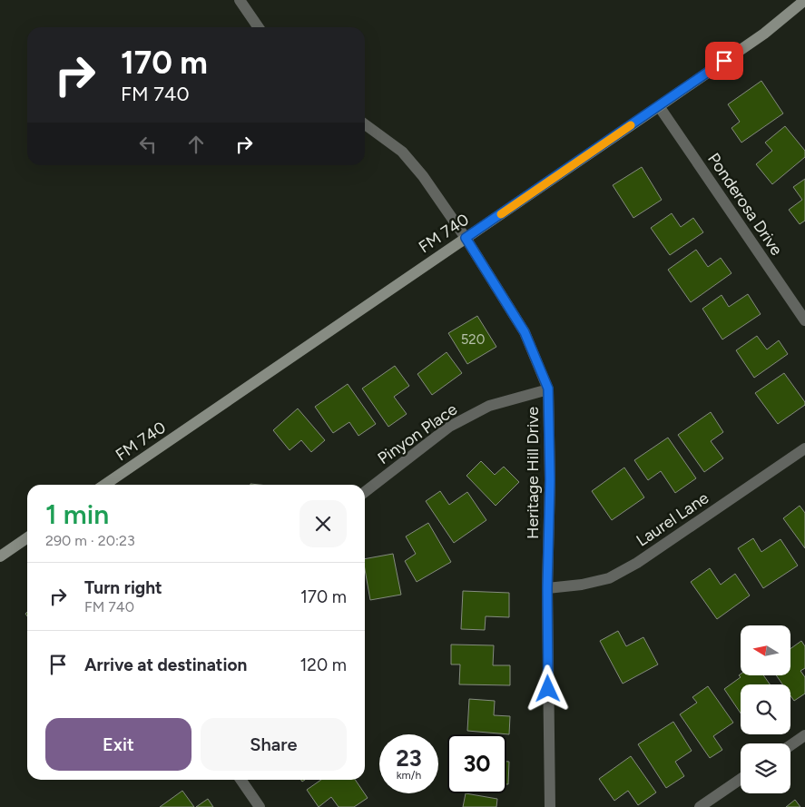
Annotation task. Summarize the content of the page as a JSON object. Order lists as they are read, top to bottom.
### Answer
{
  "streets": {
    "main road": ["FM 740"],
    "street": [
      "Ponderosa Drive",
      "Pinyon Place",
      "Heritage Hill Drive",
      "Laurel Lane"
    ]
  },
  "crossings": [
    ["Ponderosa Drive", "FM 740"],
    ["FM 740", "Heritage Hill Drive"],
    ["Pinyon Place", "Heritage Hill Drive"],
    ["Heritage Hill Drive", "Laurel Lane"]
  ],
  "house_numbers": ["520"],
  "north": "left",
  "page": {
    "turn": ["170 m", "FM 740"],
    "heading": ["1 min", "290 m · 20:23"],
    "list": [
      {
        "name": "Turn right",
        "note": "FM 740",
        "value": "170 m"
      },
      {
        "name": "Arrive at destination",
        "value": "120 m"
      }
    ],
    "buttons": ["Exit", "Share"],
    "speed": "23 km/h",
    "limit": "30"
  }
}
